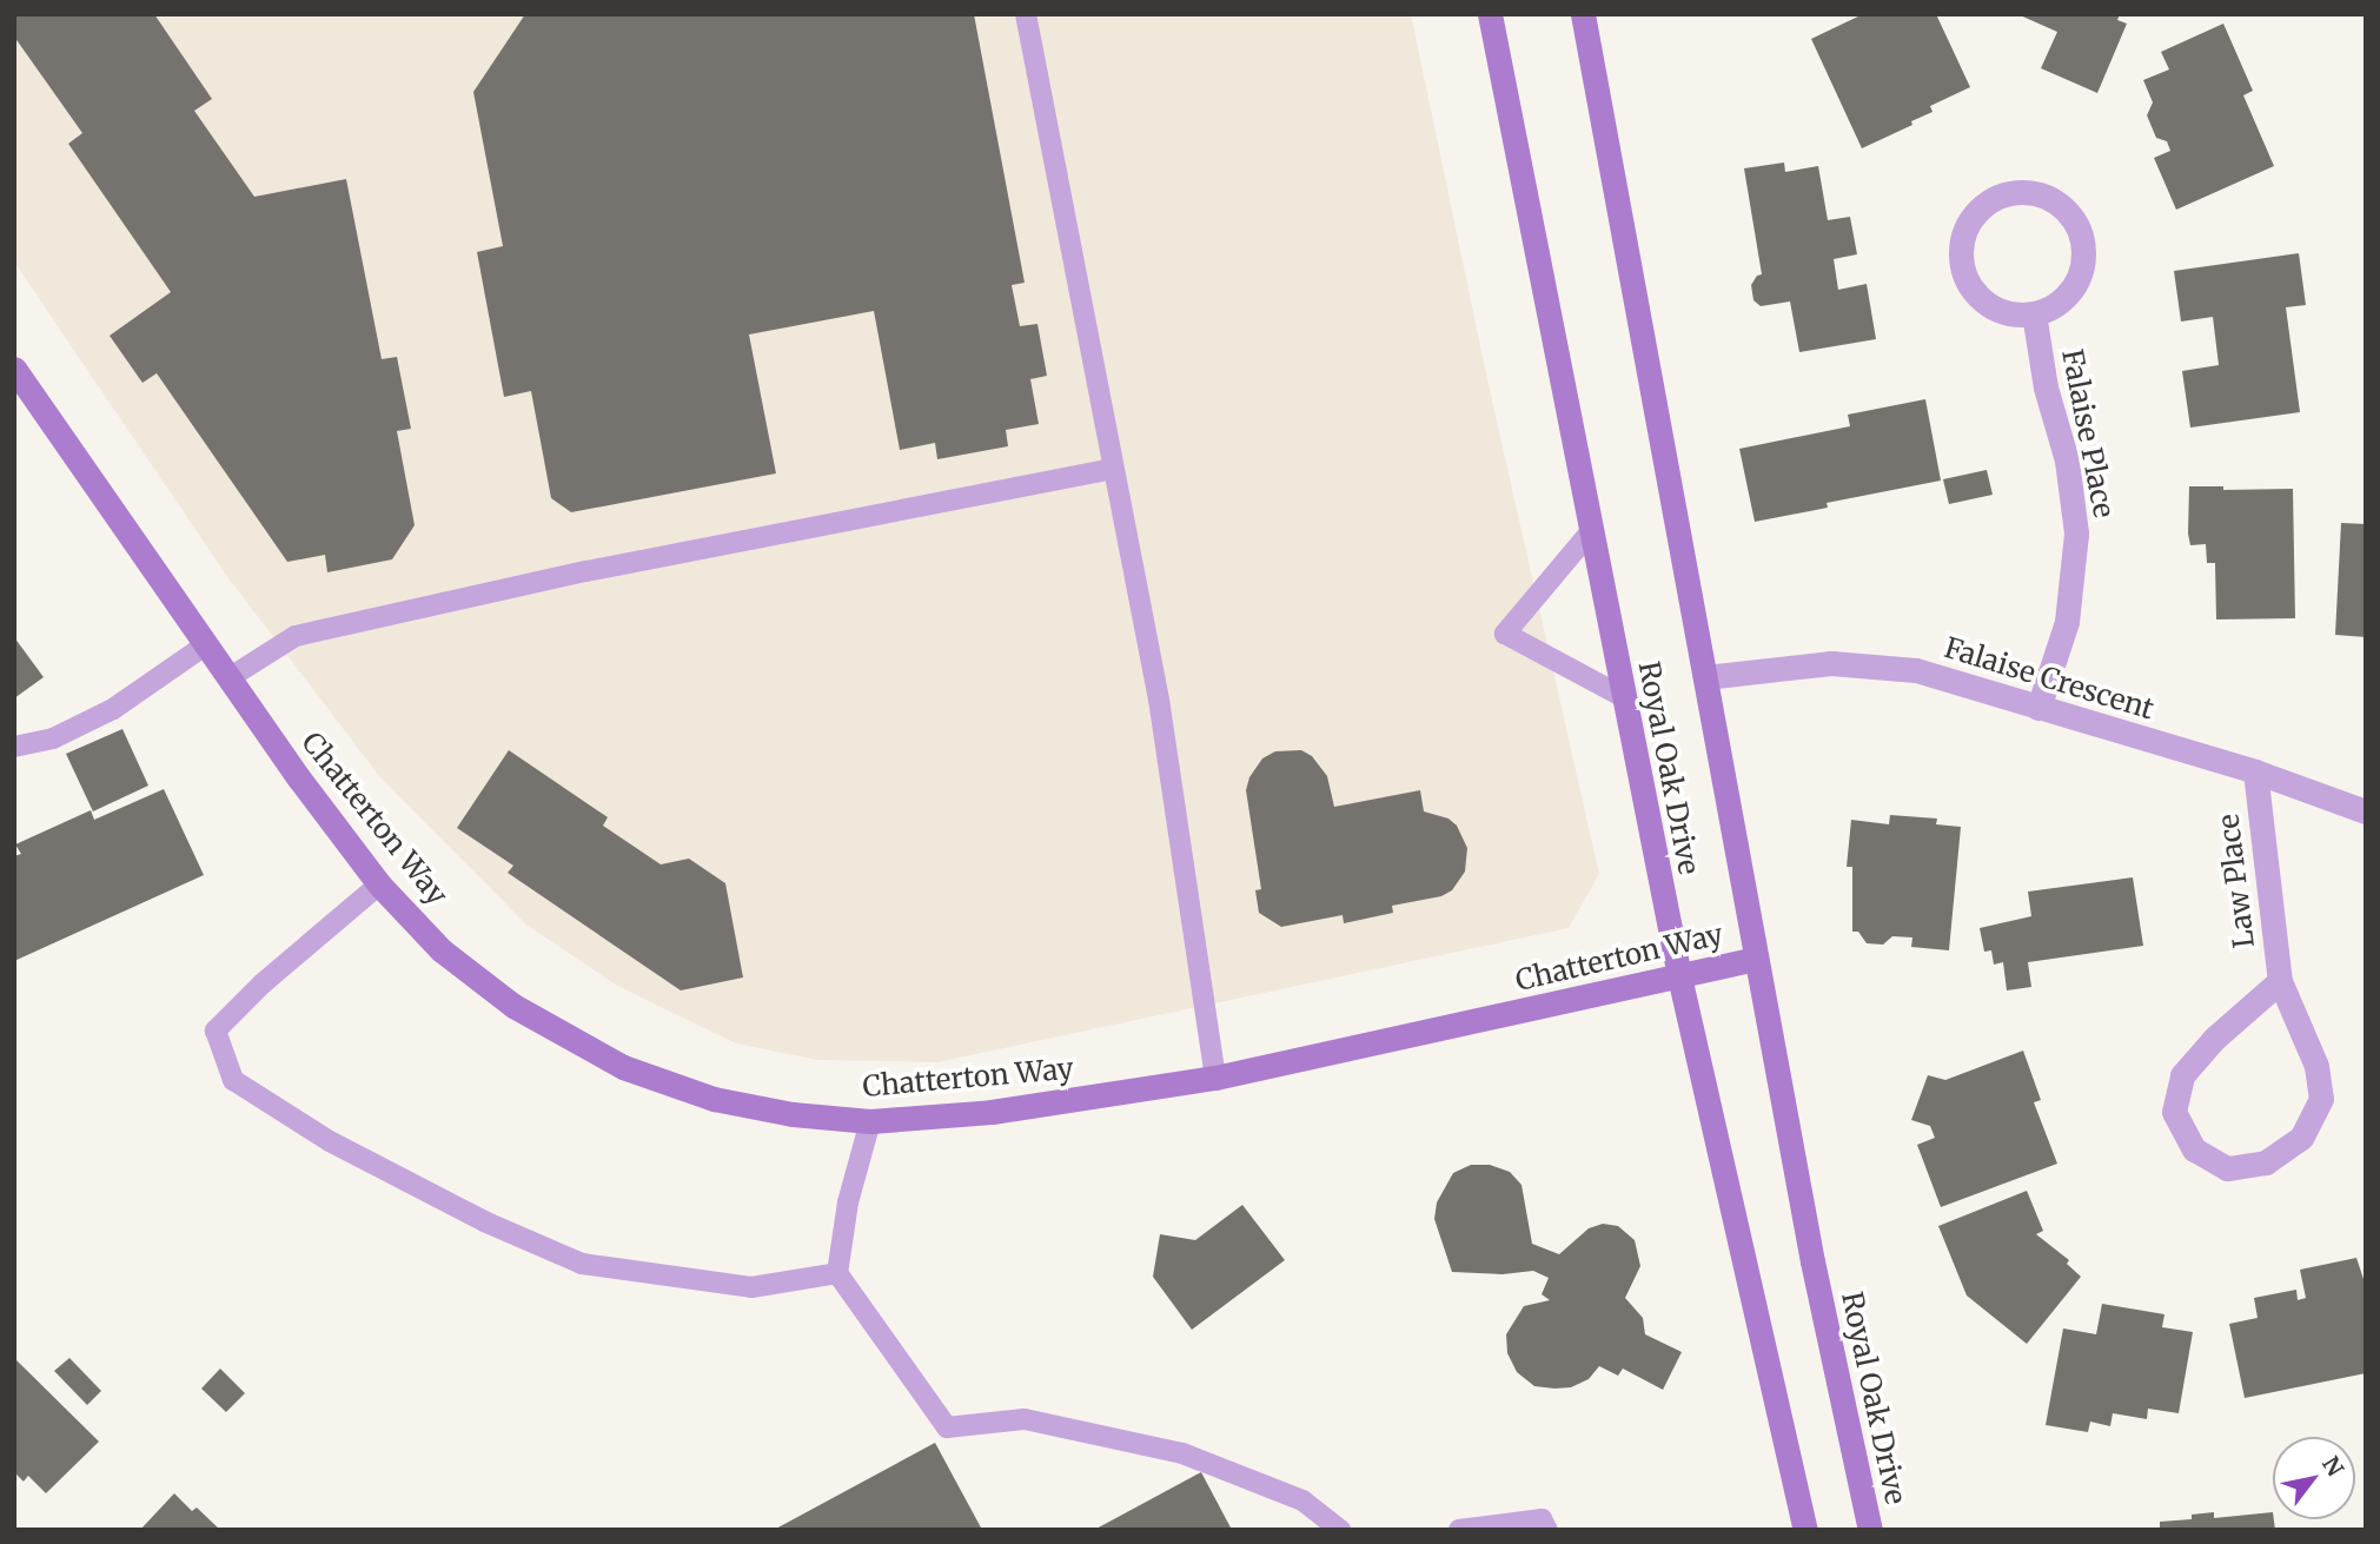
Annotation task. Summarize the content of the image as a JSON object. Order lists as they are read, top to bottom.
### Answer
{
  "streets": {
    "main road": ["Royal Oak Drive", "Chatterton Way"],
    "street": ["Falaise Place", "Falaise Crescent", "Law Place"]
  },
  "crossings": [
    ["Falaise Place", "Falaise Crescent"],
    ["Falaise Crescent", "Royal Oak Drive"],
    ["Falaise Crescent", "Law Place"],
    ["Royal Oak Drive", "Chatterton Way"]
  ],
  "north": "top right"
}
